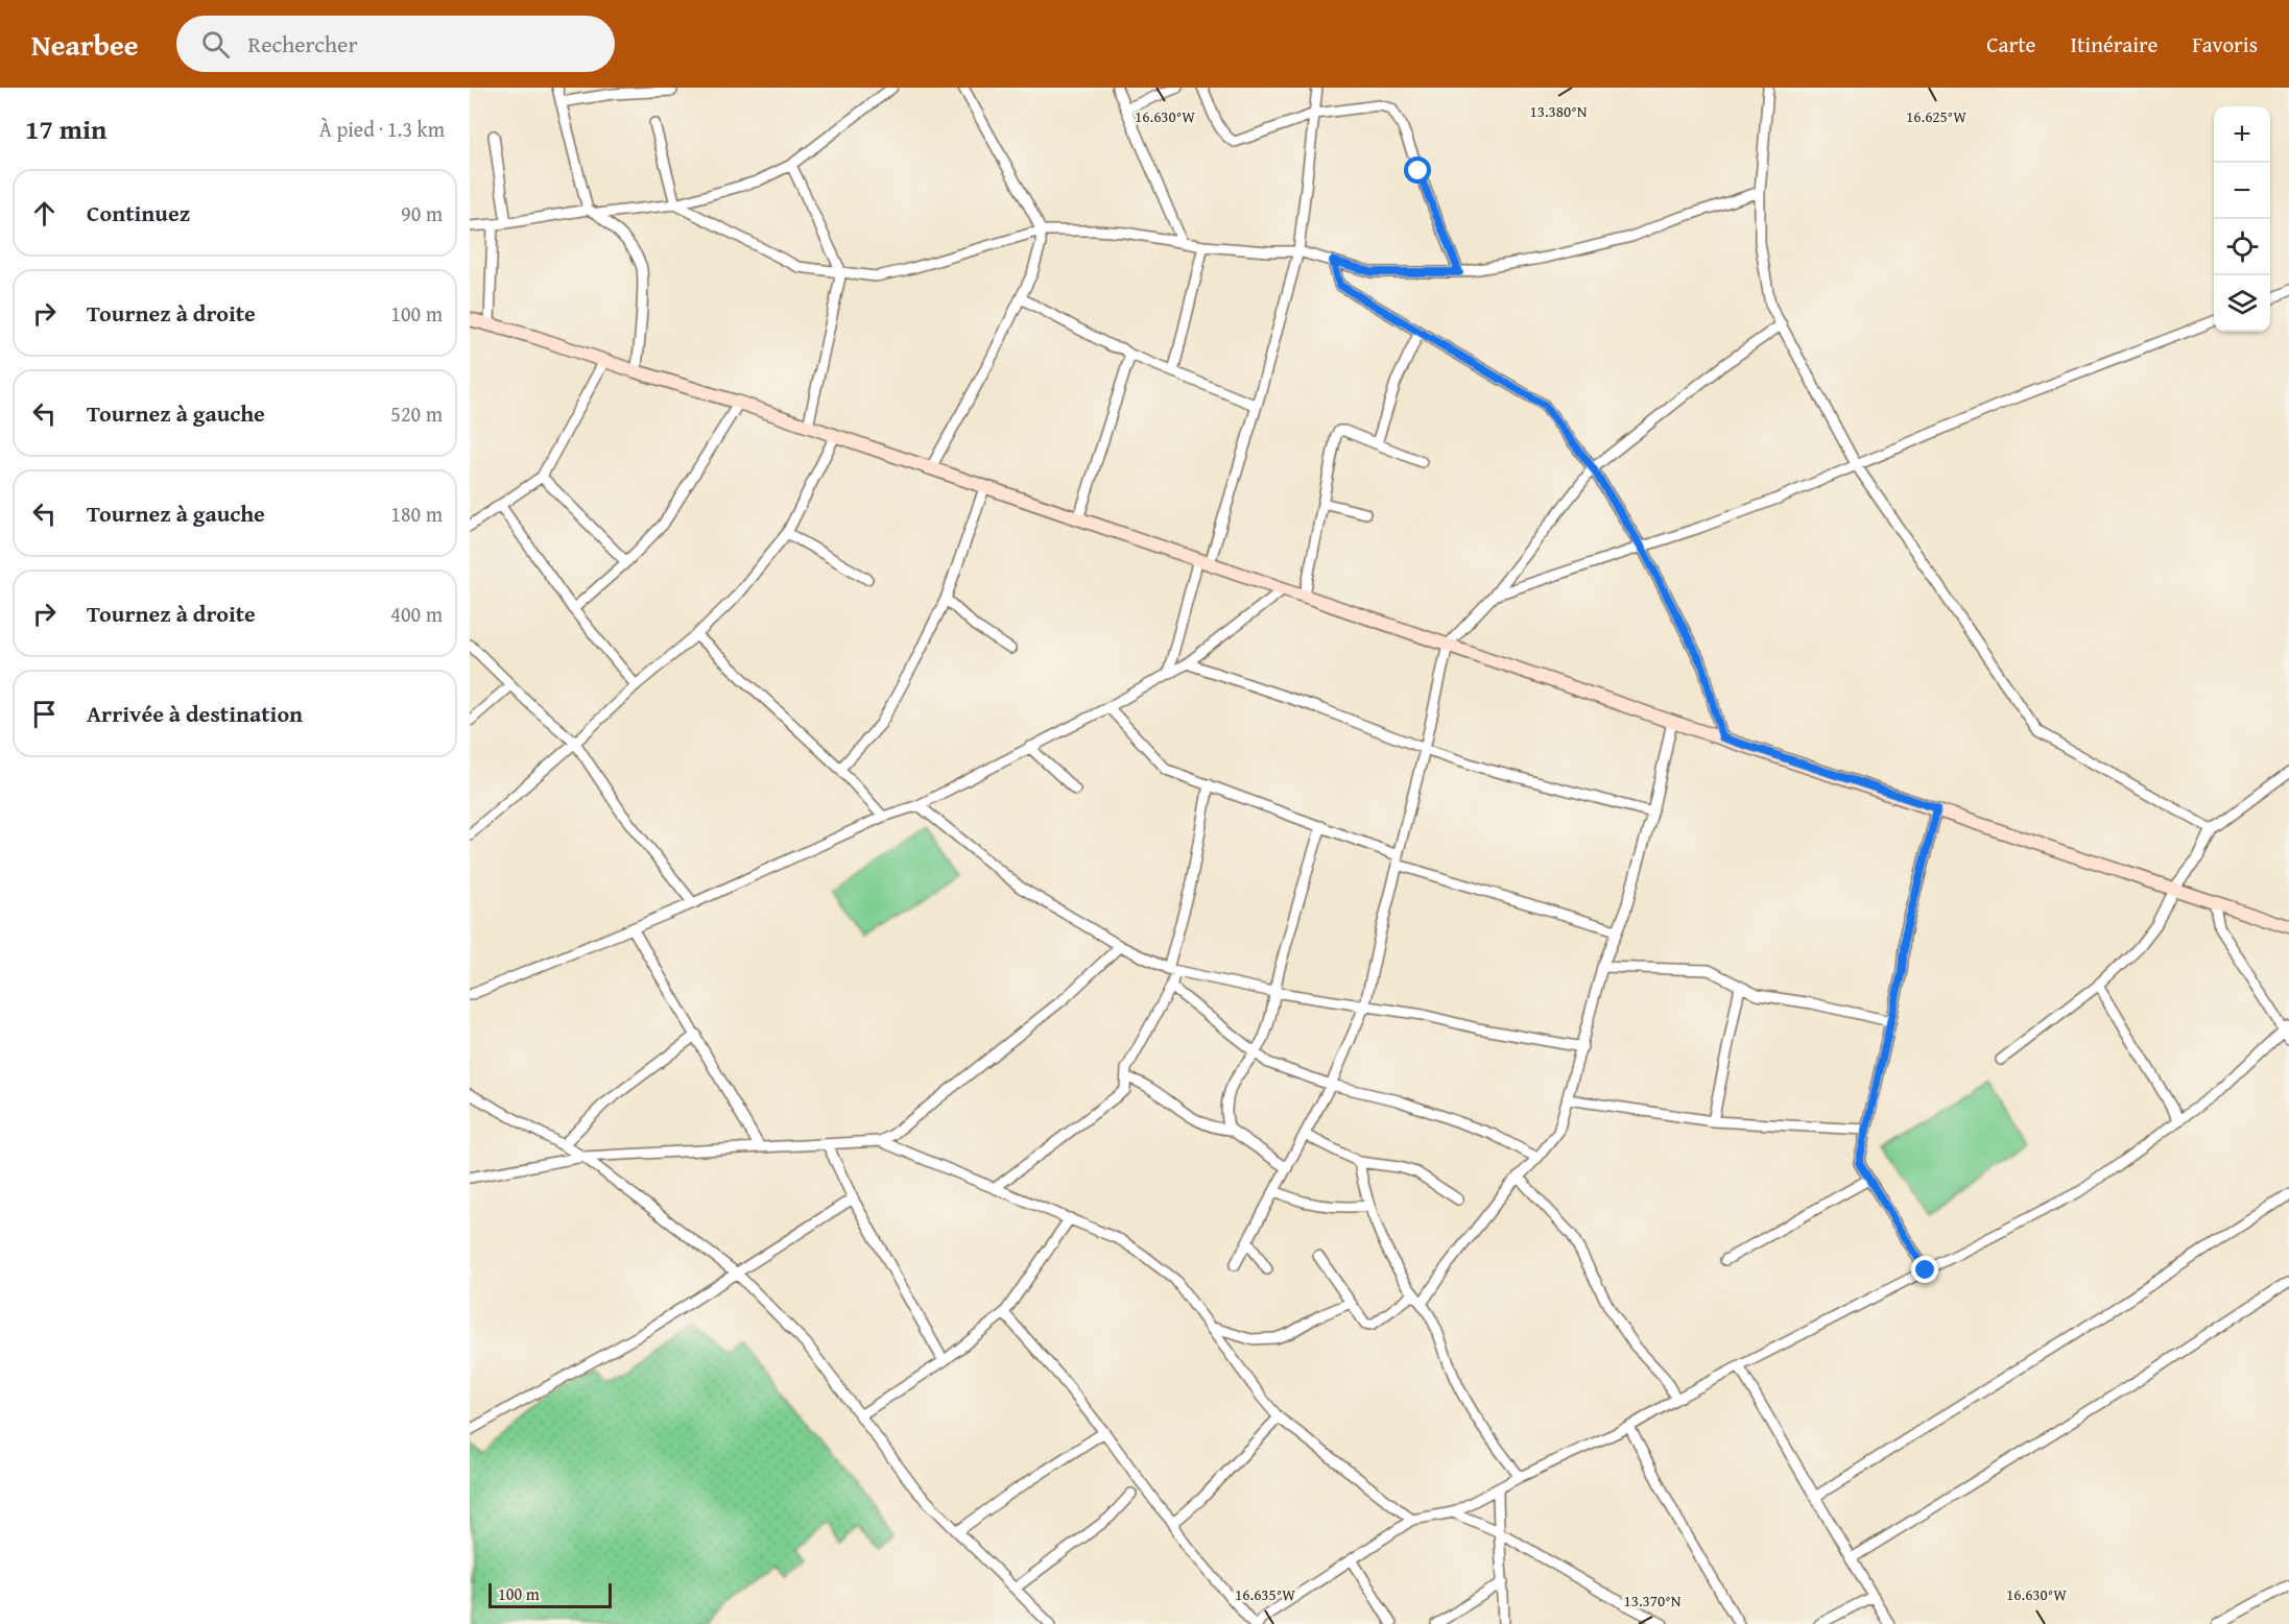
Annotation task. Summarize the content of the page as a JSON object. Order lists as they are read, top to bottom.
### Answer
{
  "scale_bar": "100 m",
  "page": {
    "header": "Nearbee",
    "search": "Rechercher",
    "nav": ["Carte", "Itinéraire", "Favoris"],
    "heading": ["17 min", "À pied · 1.3 km"],
    "map_buttons": ["+", "−"],
    "list": [
      ["Continuez", "90 m"],
      ["Tournez à droite", "100 m"],
      ["Tournez à gauche", "520 m"],
      ["Tournez à gauche", "180 m"],
      ["Tournez à droite", "400 m"],
      "Arrivée à destination"
    ],
    "scale": "100 m"
  },
  "coordinates": [
    "13.380°N",
    "16.630°W",
    "16.625°W",
    "16.635°W",
    "13.370°N"
  ]
}
